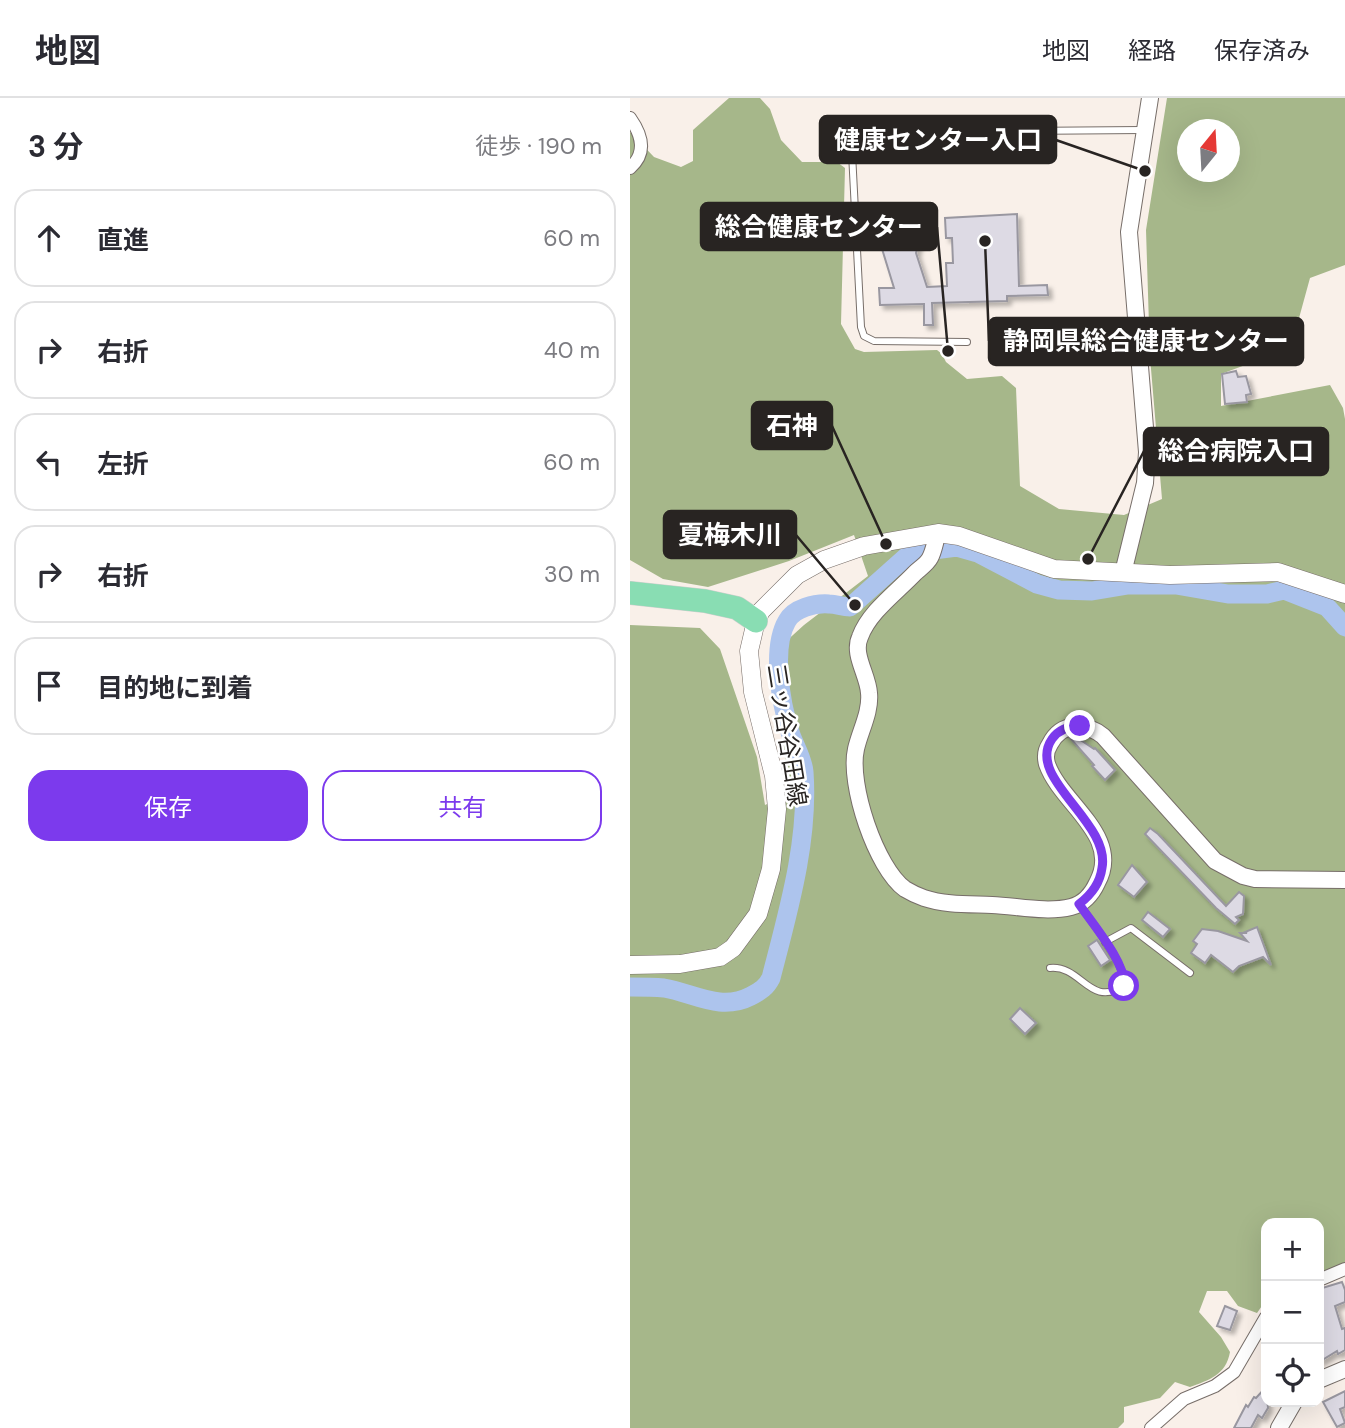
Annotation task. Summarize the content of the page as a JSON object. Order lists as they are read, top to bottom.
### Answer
{
  "streets": {
    "main road": ["三ッ谷谷田線"]
  },
  "places": [
    "健康センター入口",
    "静岡県総合健康センター",
    "総合健康センター",
    "石神",
    "総合病院入口",
    "夏梅木川"
  ],
  "north": "top",
  "page": {
    "header": "地図",
    "nav": ["地図", "経路", "保存済み"],
    "heading": ["3 分", "徒歩 · 190 m"],
    "list": [
      ["直進", "60 m"],
      ["右折", "40 m"],
      ["左折", "60 m"],
      ["右折", "30 m"],
      "目的地に到着"
    ],
    "buttons": ["保存", "共有"],
    "map_buttons": ["+", "−"]
  }
}
